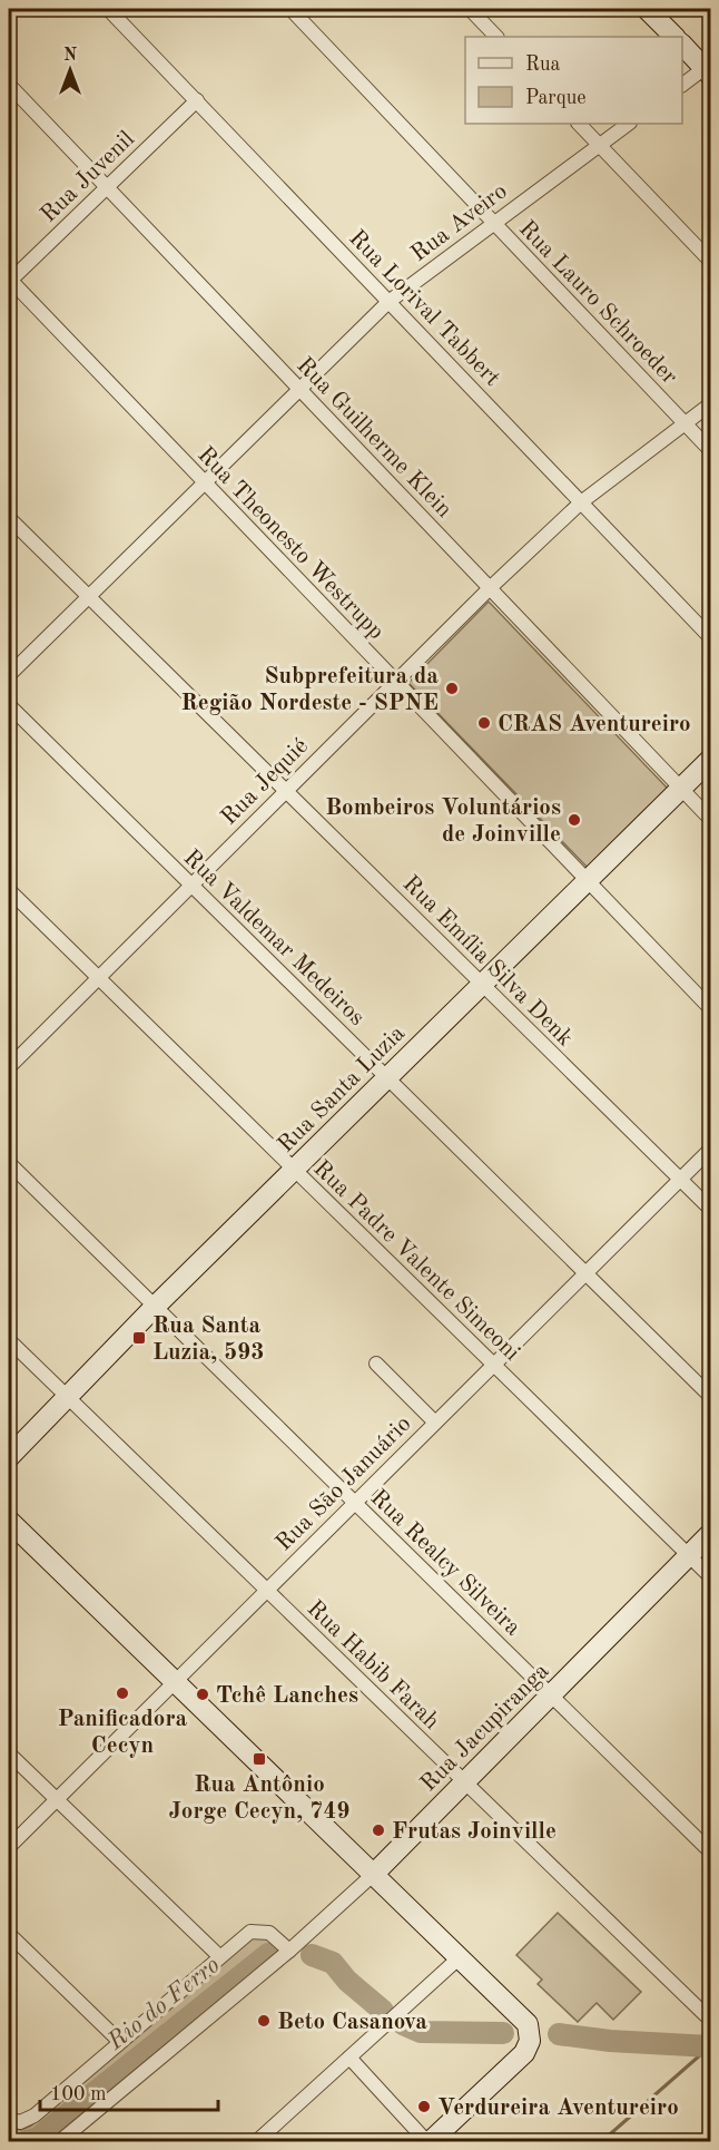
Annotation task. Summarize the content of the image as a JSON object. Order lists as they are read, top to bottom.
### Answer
{
  "streets": {
    "street": [
      "Rua Juvenil",
      "Rua Aveiro",
      "Rua Lauro Schroeder",
      "Rua Lorival Tabbert",
      "Rua Guilherme Klein",
      "Rua Theonesto Westrupp",
      "Rua Jequié",
      "Rua Valdemar Medeiros",
      "Rua Emília Silva Denk",
      "Rua Santa Luzia",
      "Rua Padre Valente Simeoni",
      "Rua São Januário",
      "Rua Realcy Silveira",
      "Rua Habib Farah",
      "Rua Jacupiranga"
    ]
  },
  "crossings": [
    ["Rua Juvenil", "Rua Lorival Tabbert"],
    ["Rua Juvenil", "Rua Guilherme Klein"],
    ["Rua Juvenil", "Rua Theonesto Westrupp"],
    ["Rua Aveiro", "Rua Lauro Schroeder"],
    ["Rua Aveiro", "Rua Lorival Tabbert"],
    ["Rua Aveiro", "Rua Guilherme Klein"],
    ["Rua Aveiro", "Rua Theonesto Westrupp"],
    ["Rua Aveiro", "Rua Emília Silva Denk"],
    ["Rua Lauro Schroeder", "Rua Jequié"],
    ["Rua Lorival Tabbert", "Rua Jequié"],
    ["Rua Guilherme Klein", "Rua Jequié"],
    ["Rua Guilherme Klein", "Rua Santa Luzia"],
    ["Rua Theonesto Westrupp", "Rua Jequié"],
    ["Rua Theonesto Westrupp", "Rua Santa Luzia"],
    ["Rua Jequié", "Rua Valdemar Medeiros"],
    ["Rua Jequié", "Rua Emília Silva Denk"],
    ["Rua Jequié", "Rua Padre Valente Simeoni"],
    ["Rua Valdemar Medeiros", "Rua Santa Luzia"],
    ["Rua Valdemar Medeiros", "Rua São Januário"],
    ["Rua Emília Silva Denk", "Rua Santa Luzia"],
    ["Rua Emília Silva Denk", "Rua São Januário"],
    ["Rua Santa Luzia", "Rua Padre Valente Simeoni"],
    ["Rua Santa Luzia", "Rua Realcy Silveira"],
    ["Rua Santa Luzia", "Rua Habib Farah"],
    ["Rua Padre Valente Simeoni", "Rua São Januário"],
    ["Rua Padre Valente Simeoni", "Rua Jacupiranga"],
    ["Rua São Januário", "Rua Realcy Silveira"],
    ["Rua São Januário", "Rua Habib Farah"],
    ["Rua Realcy Silveira", "Rua Jacupiranga"],
    ["Rua Habib Farah", "Rua Jacupiranga"]
  ],
  "water": ["Rio do Ferro"],
  "places": {
    "other": [
      "Subprefeitura da Região Nordeste - SPNE",
      "CRAS Aventureiro",
      "Bombeiros Voluntários de Joinville",
      "Panificadora Cecyn",
      "Tchê Lanches",
      "Frutas Joinville",
      "Beto Casanova",
      "Verdureira Aventureiro"
    ],
    "transit": ["Rua Santa Luzia, 593", "Rua Antônio Jorge Cecyn, 749"]
  },
  "legend": ["Rua", "Parque"],
  "scale_bar": "100 m",
  "north": "top"
}
